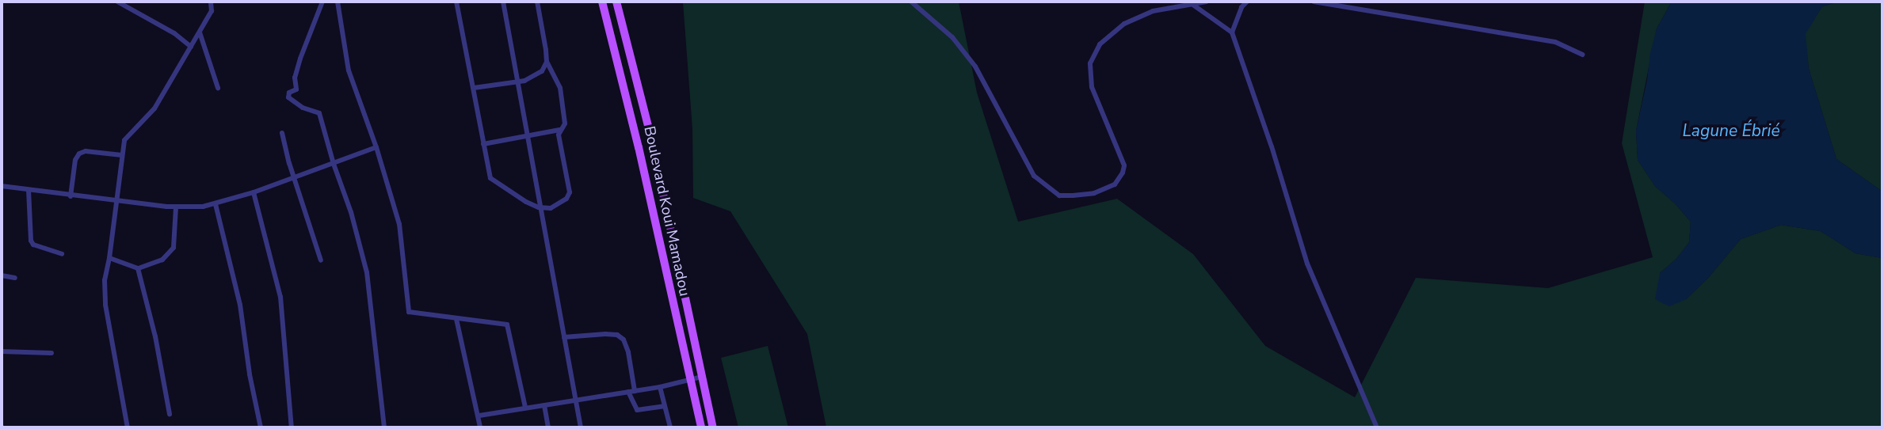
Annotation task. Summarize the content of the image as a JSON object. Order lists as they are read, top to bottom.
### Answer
{
  "streets": {
    "main road": ["Boulevard Koui Mamadou"]
  },
  "water": ["Lagune Ébrié"]
}
